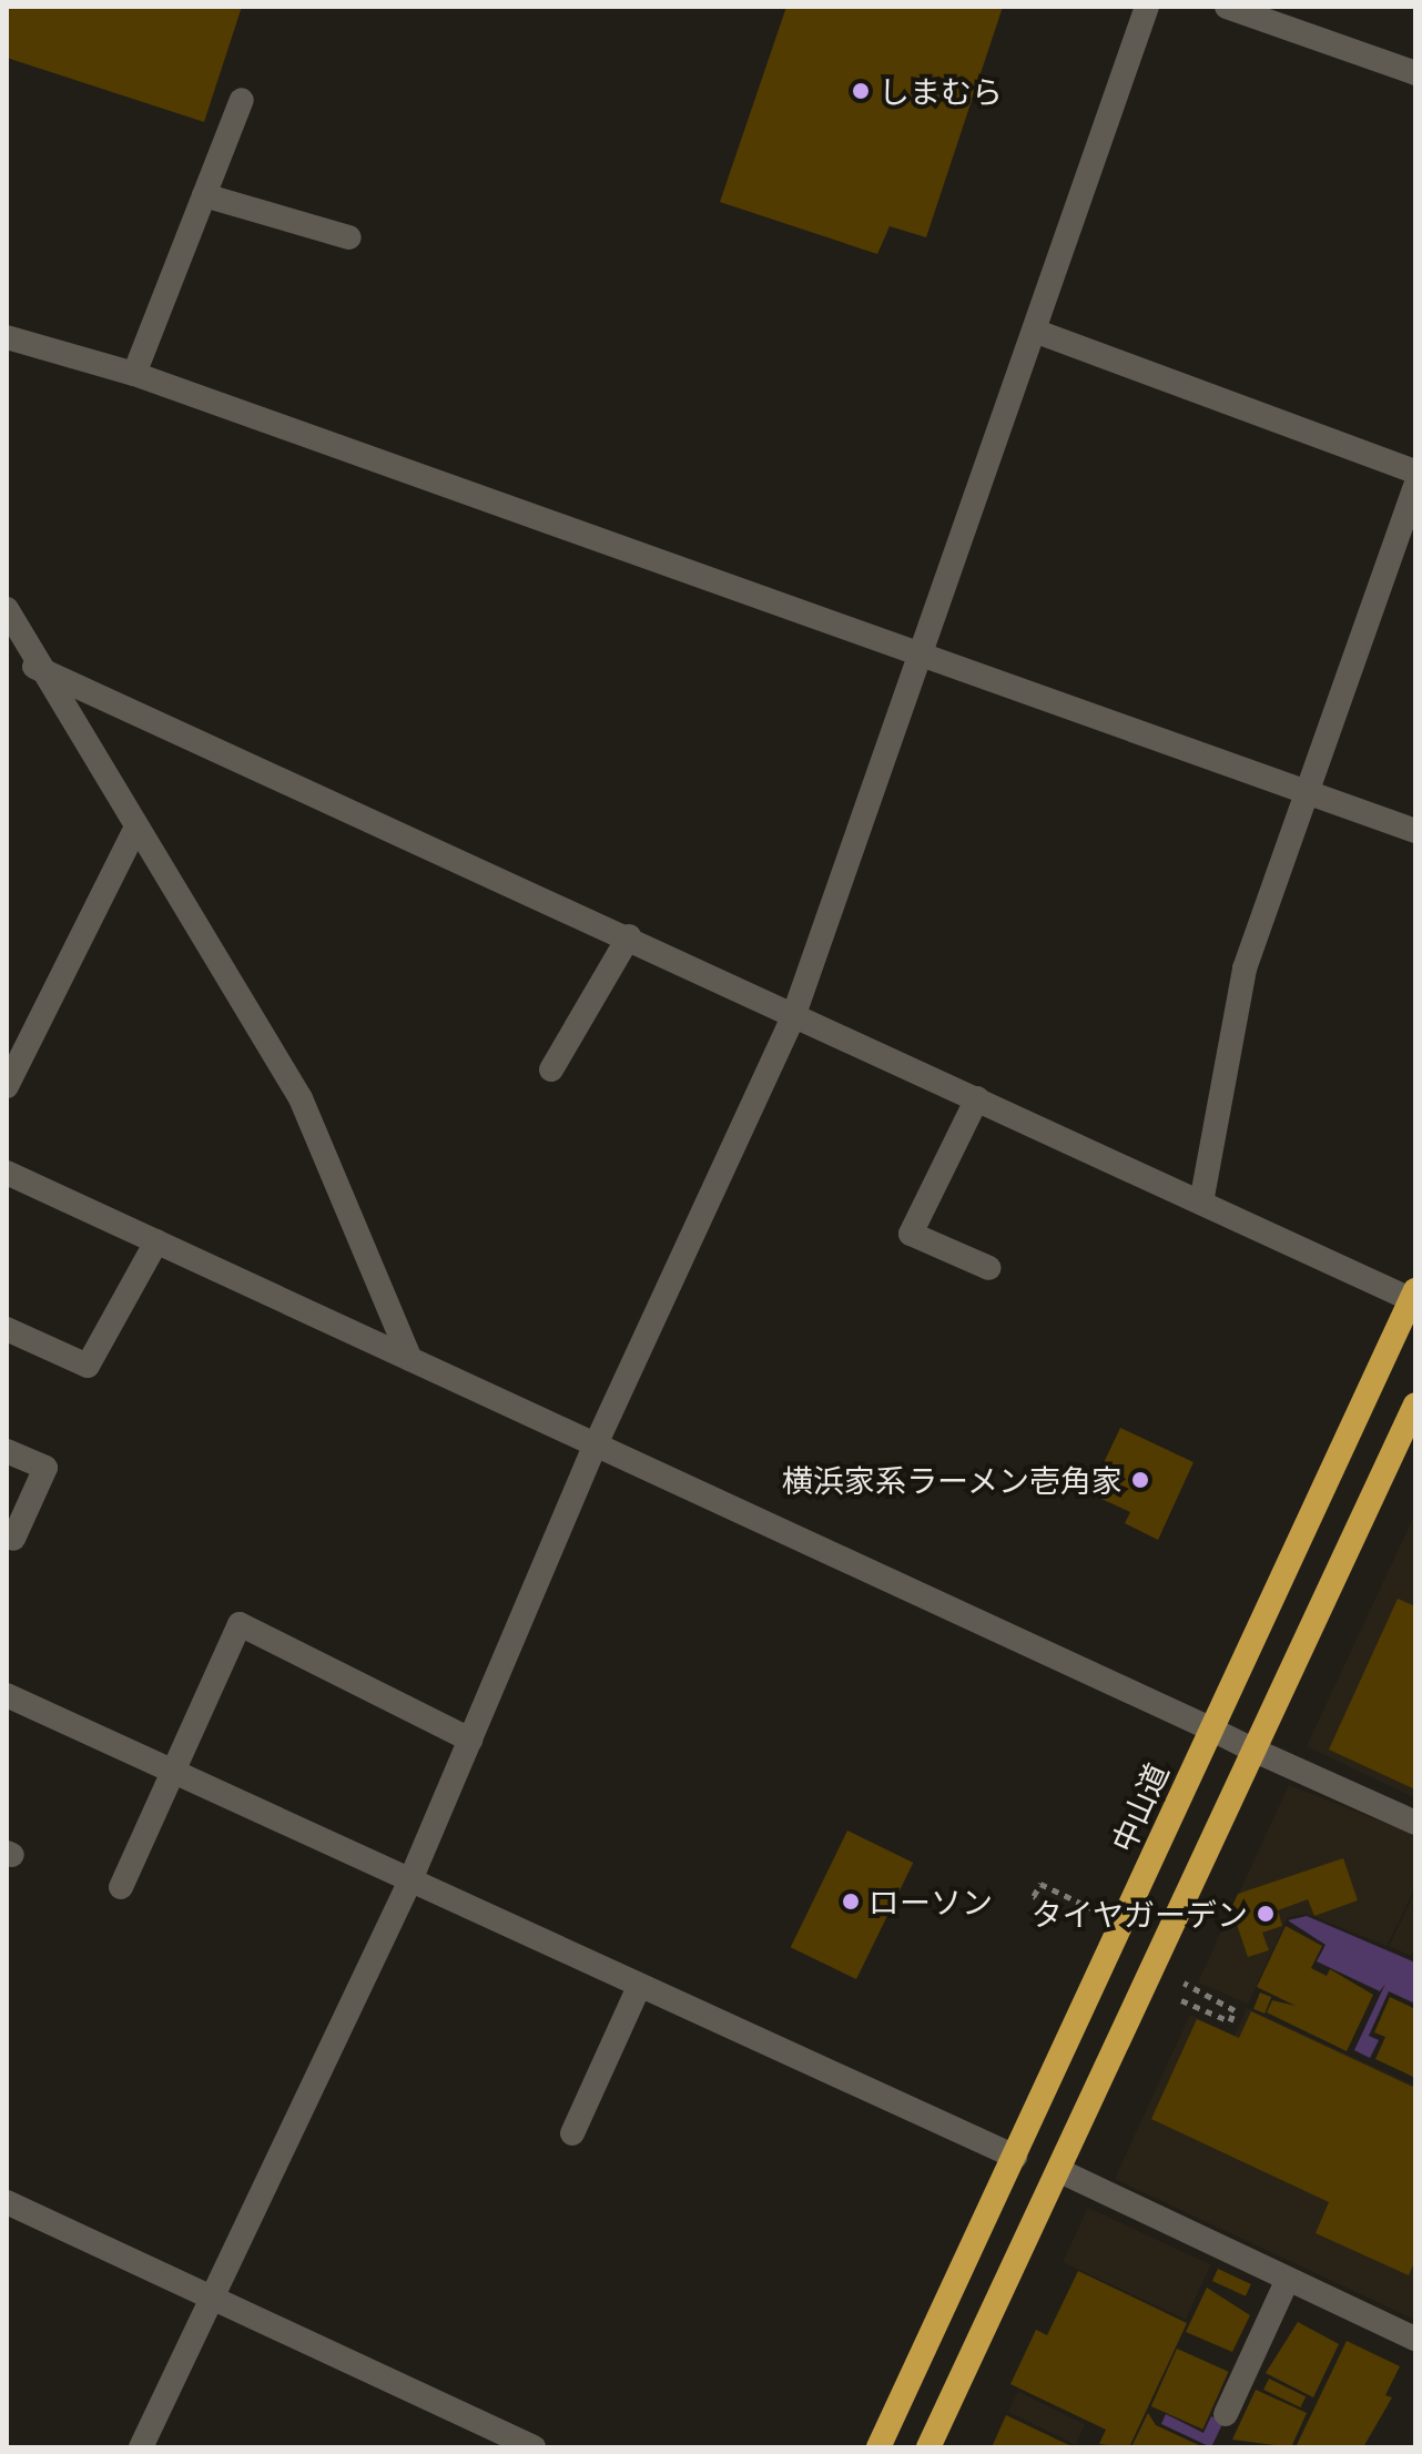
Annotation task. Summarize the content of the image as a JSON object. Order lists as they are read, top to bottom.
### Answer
{
  "streets": {
    "highway": ["中山道"]
  },
  "places": [
    "しまむら",
    "横浜家系ラーメン壱角家",
    "ローソン",
    "タイヤガーデン"
  ]
}
